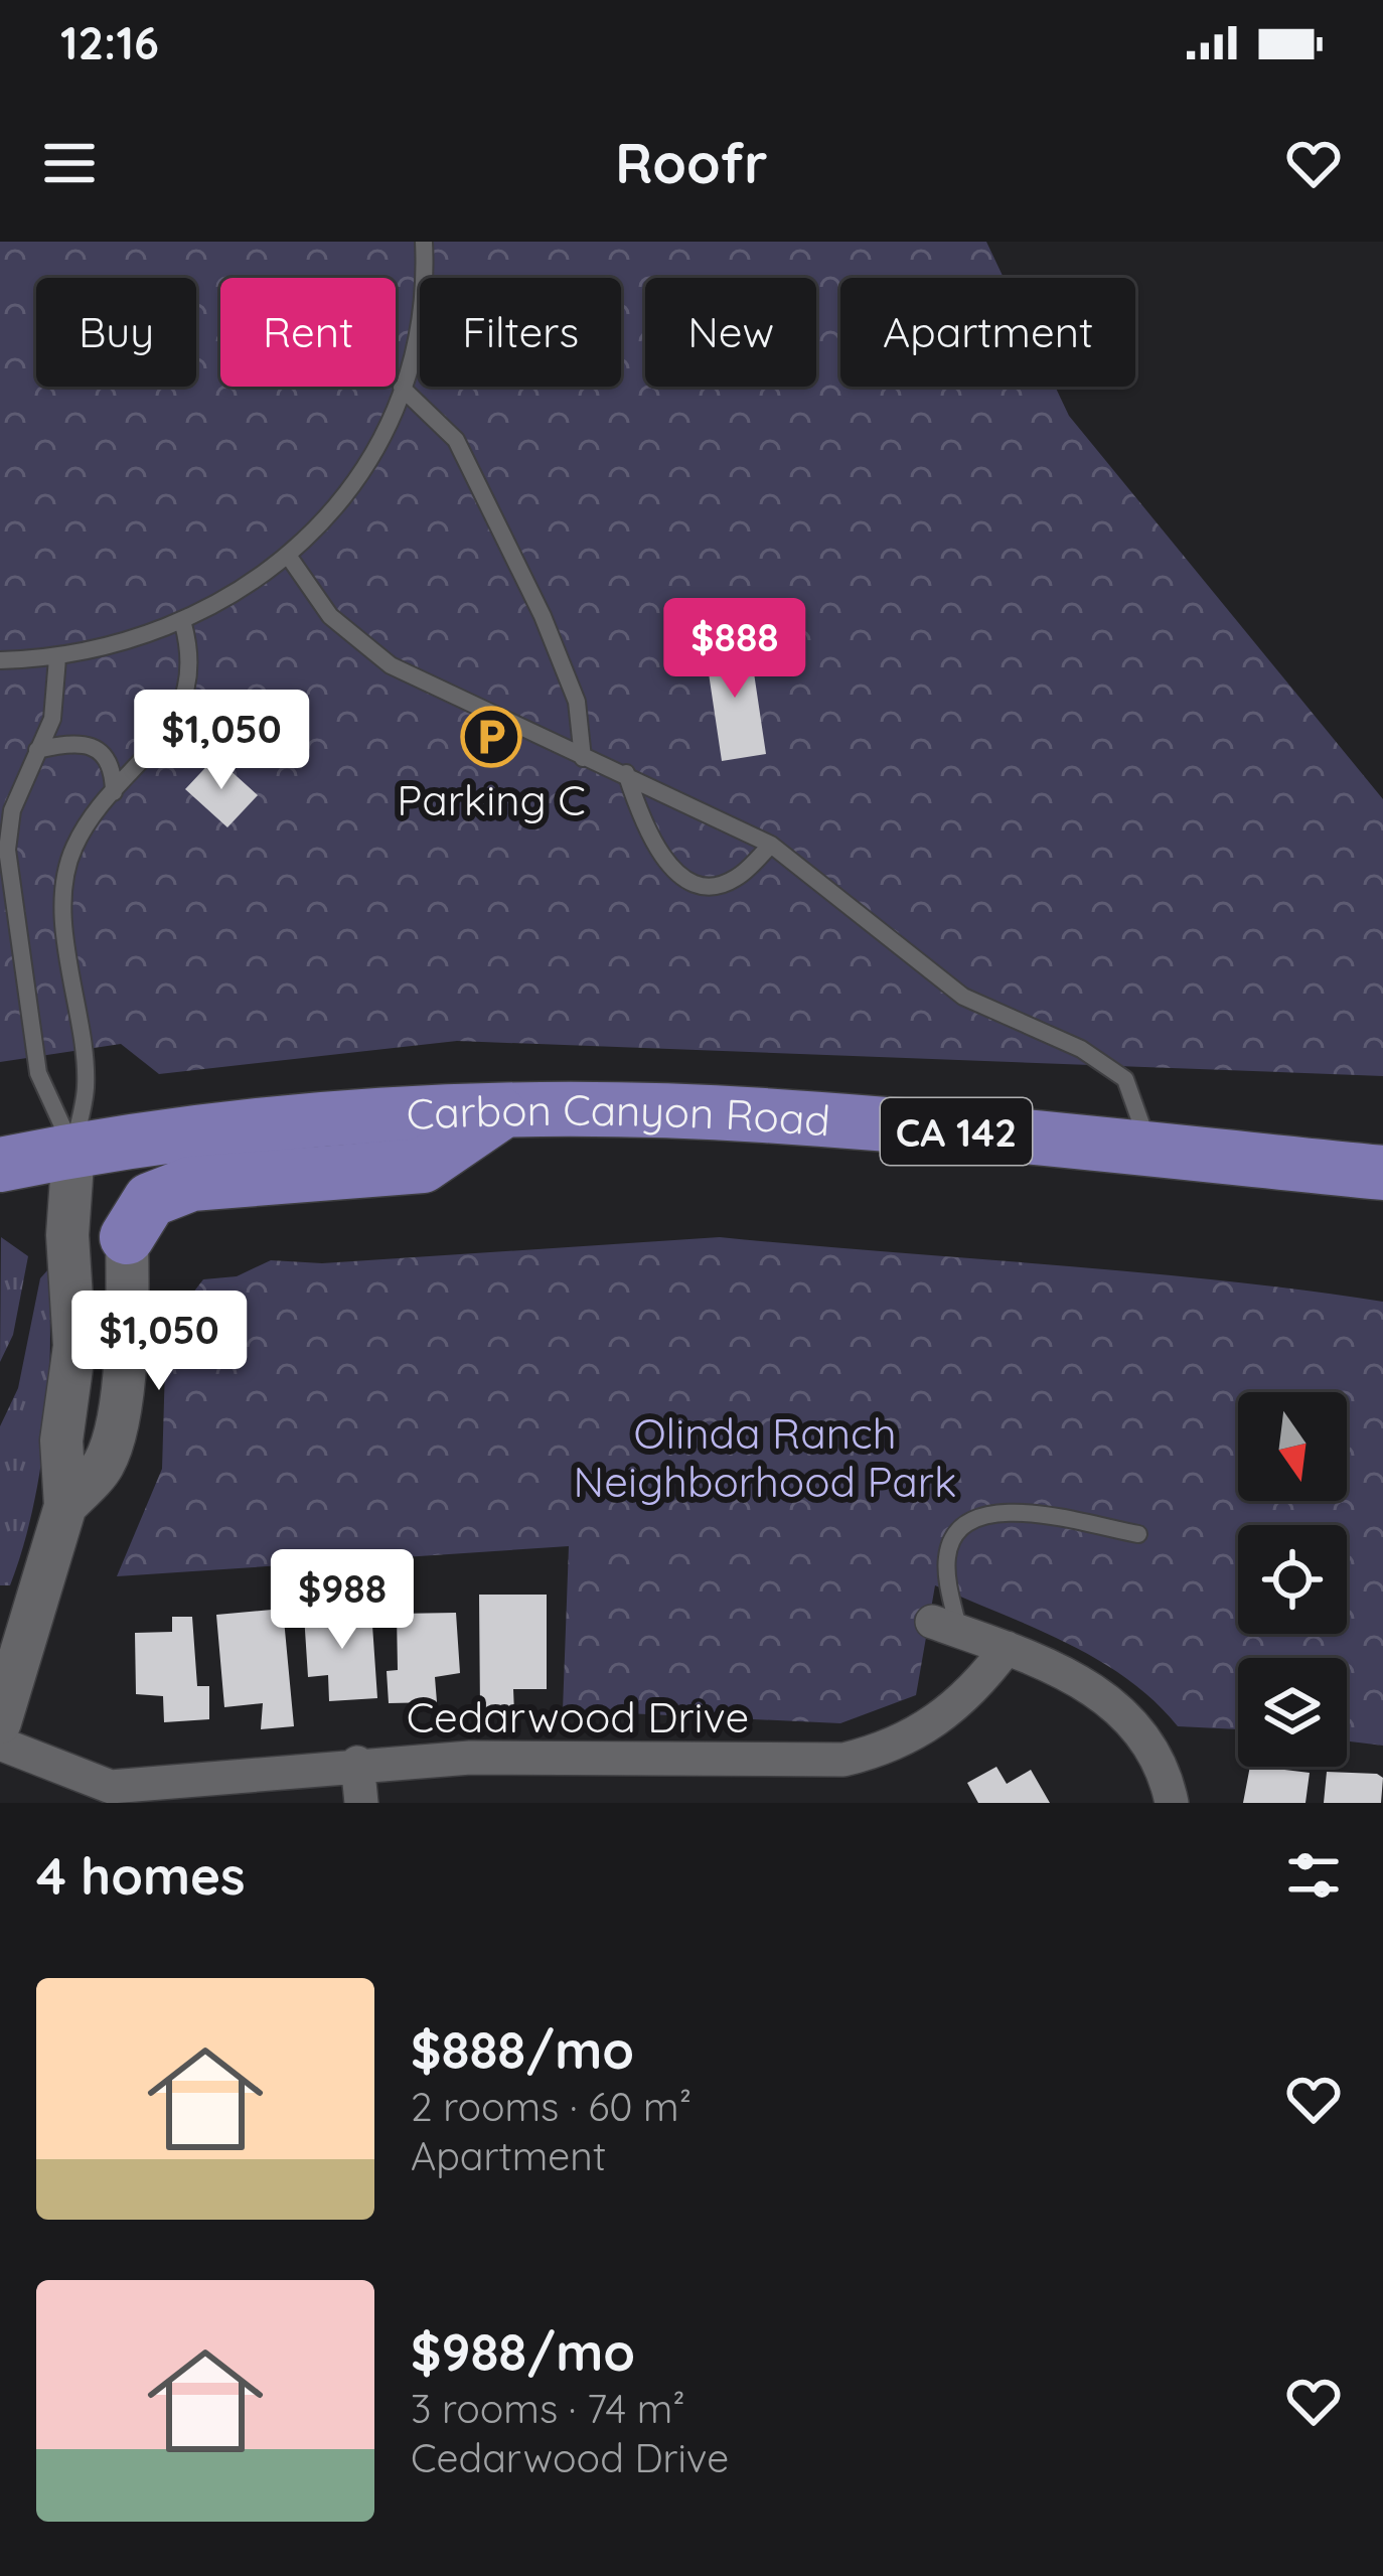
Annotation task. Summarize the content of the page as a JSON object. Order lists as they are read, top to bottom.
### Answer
{
  "streets": {
    "main road": ["Carbon Canyon Road", "CA 142"],
    "street": ["Cedarwood Drive"]
  },
  "parks": ["Olinda Ranch Neighborhood Park"],
  "places": {
    "parking": ["Parking C"]
  },
  "north": "bottom",
  "page": {
    "status": "12:16",
    "header": "Roofr",
    "chip": [
      "Buy",
      "Rent",
      "Filters",
      "New",
      "Apartment"
    ],
    "price": [
      "$888",
      "$1,050",
      "$1,050",
      "$988"
    ],
    "heading": "4 homes",
    "list": [
      {
        "name": "$888/mo",
        "note": "2 rooms · 60 m² · Apartment"
      },
      {
        "name": "$988/mo",
        "note": "3 rooms · 74 m² · Cedarwood Drive"
      }
    ]
  }
}
